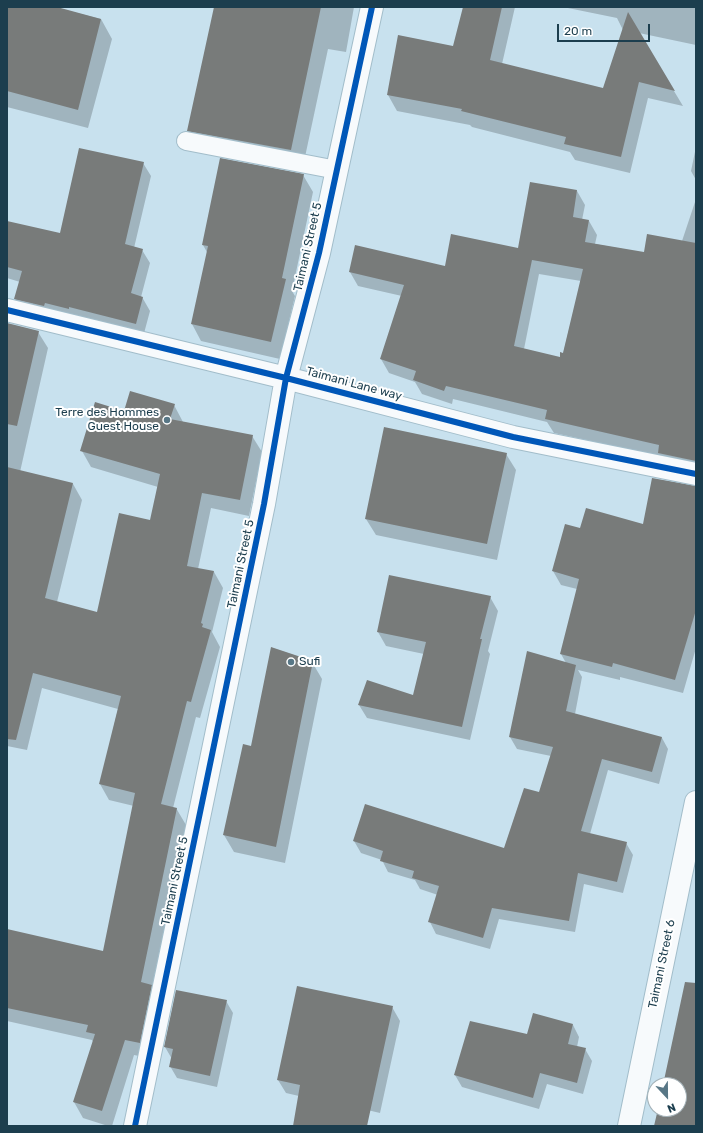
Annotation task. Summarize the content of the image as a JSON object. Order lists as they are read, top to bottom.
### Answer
{
  "streets": {
    "street": ["Taimani Street 5", "Taimani Lane way", "Taimani Street 6"]
  },
  "crossings": [
    ["Taimani Street 5", "Taimani Lane way"]
  ],
  "places": ["Terre des Hommes Guest House", "Sufi"],
  "scale_bar": "20 m",
  "north": "bottom"
}
